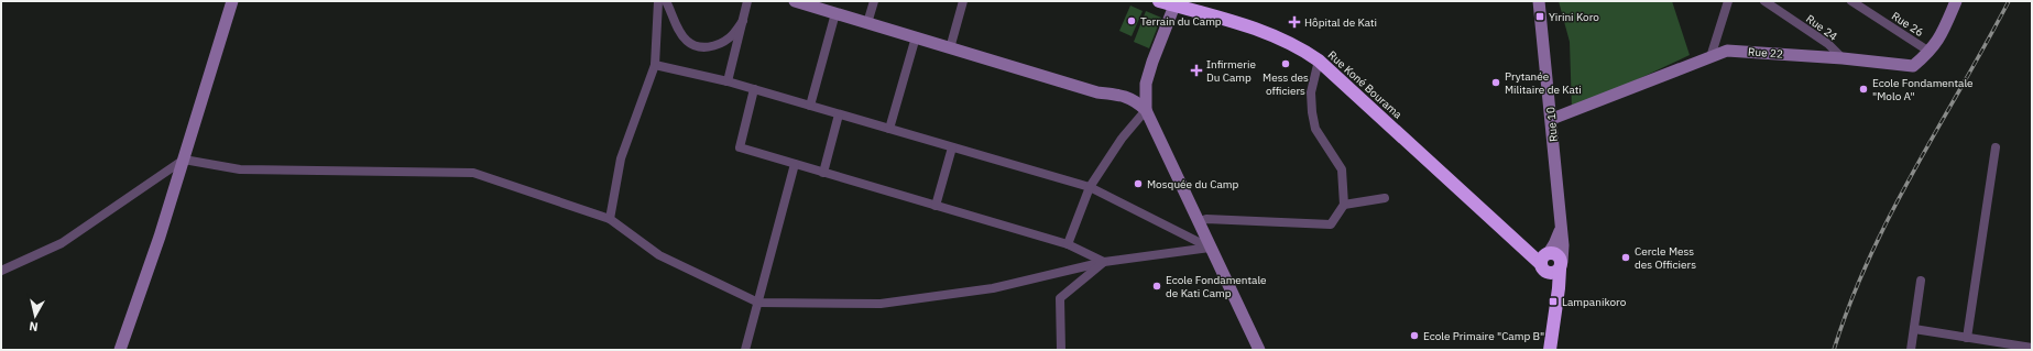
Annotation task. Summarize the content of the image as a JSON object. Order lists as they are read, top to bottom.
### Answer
{
  "streets": {
    "highway": ["Rue Koné Bourama"],
    "street": [
      "Rue 26",
      "Rue 24",
      "Rue 22",
      "Rue 10"
    ]
  },
  "crossings": [
    ["Rue 26", "Rue 22"],
    ["Rue 24", "Rue 22"],
    ["Rue 22", "Rue 10"],
    ["Rue Koné Bourama", "Rue 10"]
  ],
  "places": {
    "transit": ["Yirini Koro", "Lampanikoro"],
    "other": [
      "Terrain du Camp",
      "Mess des officiers",
      "Prytanée Militaire de Kati",
      "Ecole Fondamentale \"Molo A\"",
      "Mosquée du Camp",
      "Cercle Mess des Officiers",
      "Ecole Fondamentale de Kati Camp",
      "Ecole Primaire \"Camp B\""
    ],
    "health": ["Hôpital de Kati", "Infirmerie Du Camp"]
  },
  "north": "bottom"
}
